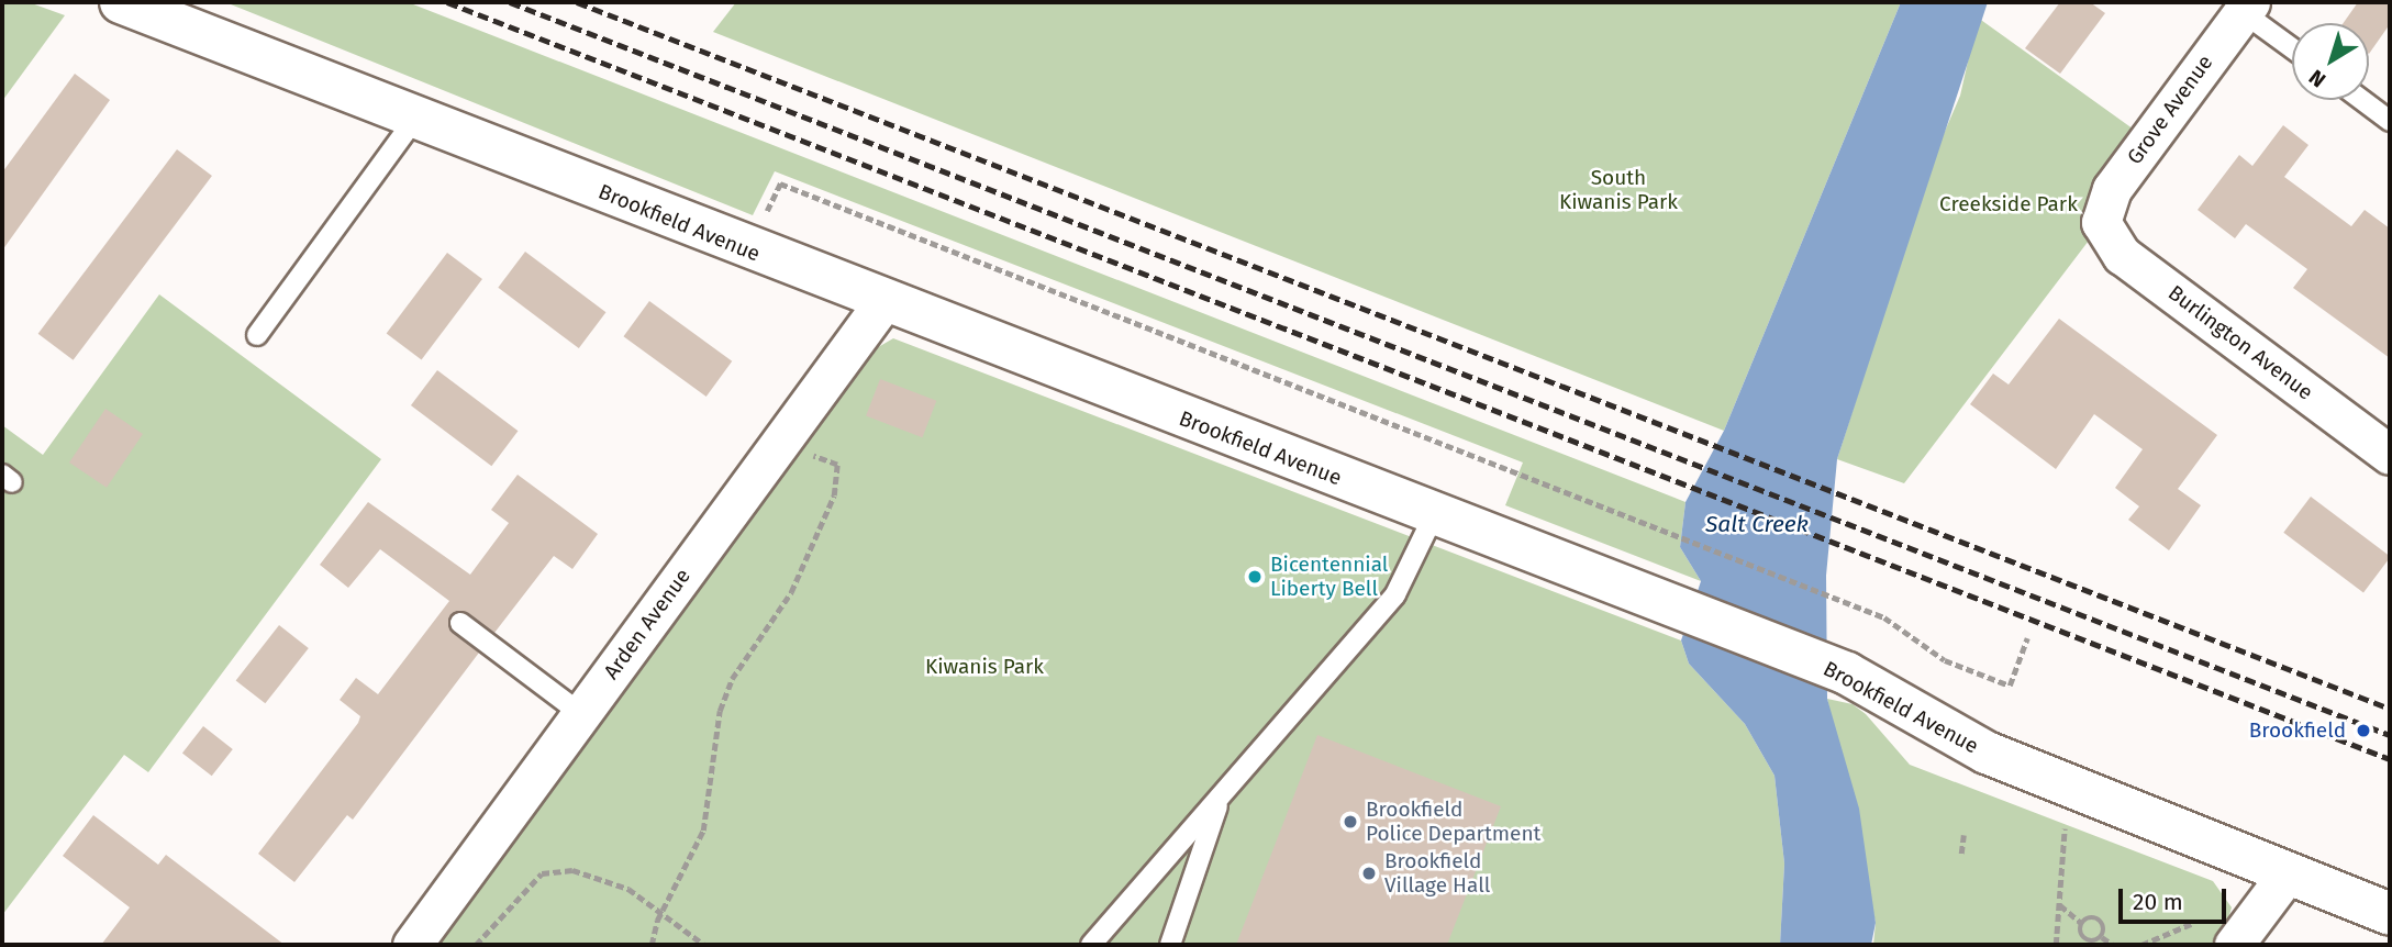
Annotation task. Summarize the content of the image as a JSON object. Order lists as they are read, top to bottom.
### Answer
{
  "streets": {
    "street": [
      "Grove Avenue",
      "Brookfield Avenue",
      "Burlington Avenue",
      "Arden Avenue"
    ]
  },
  "crossings": [
    ["Grove Avenue", "Burlington Avenue"],
    ["Brookfield Avenue", "Arden Avenue"]
  ],
  "water": ["Salt Creek"],
  "parks": ["South Kiwanis Park", "Creekside Park", "Kiwanis Park"],
  "places": [
    "Bicentennial Liberty Bell",
    "Brookfield",
    "Brookfield Police Department",
    "Brookfield Village Hall"
  ],
  "scale_bar": "20 m",
  "north": "bottom left"
}
